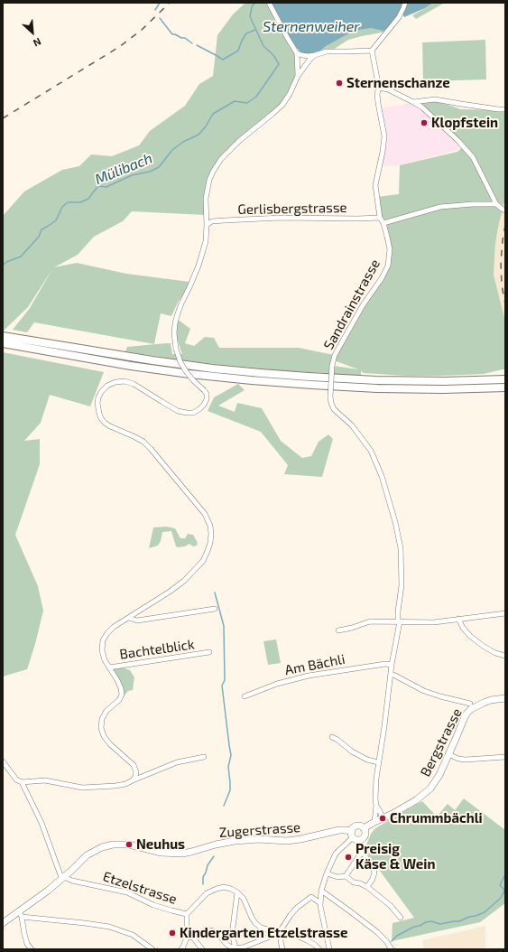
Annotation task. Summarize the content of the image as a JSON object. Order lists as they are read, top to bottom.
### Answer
{
  "streets": {
    "main road": ["Bergstrasse", "Zugerstrasse"],
    "street": [
      "Gerlisbergstrasse",
      "Sandrainstrasse",
      "Bachtelblick",
      "Am Bächli",
      "Etzelstrasse"
    ]
  },
  "crossings": [
    ["Gerlisbergstrasse", "Sandrainstrasse"],
    ["Sandrainstrasse", "Am Bächli"],
    ["Sandrainstrasse", "Bergstrasse"],
    ["Bergstrasse", "Zugerstrasse"],
    ["Zugerstrasse", "Etzelstrasse"]
  ],
  "water": ["Sternenweiher", "Mülibach"],
  "places": [
    "Sternenschanze",
    "Klopfstein",
    "Chrummbächli",
    "Neuhus",
    "Preisig Käse & Wein",
    "Kindergarten Etzelstrasse"
  ],
  "north": "bottom right"
}
